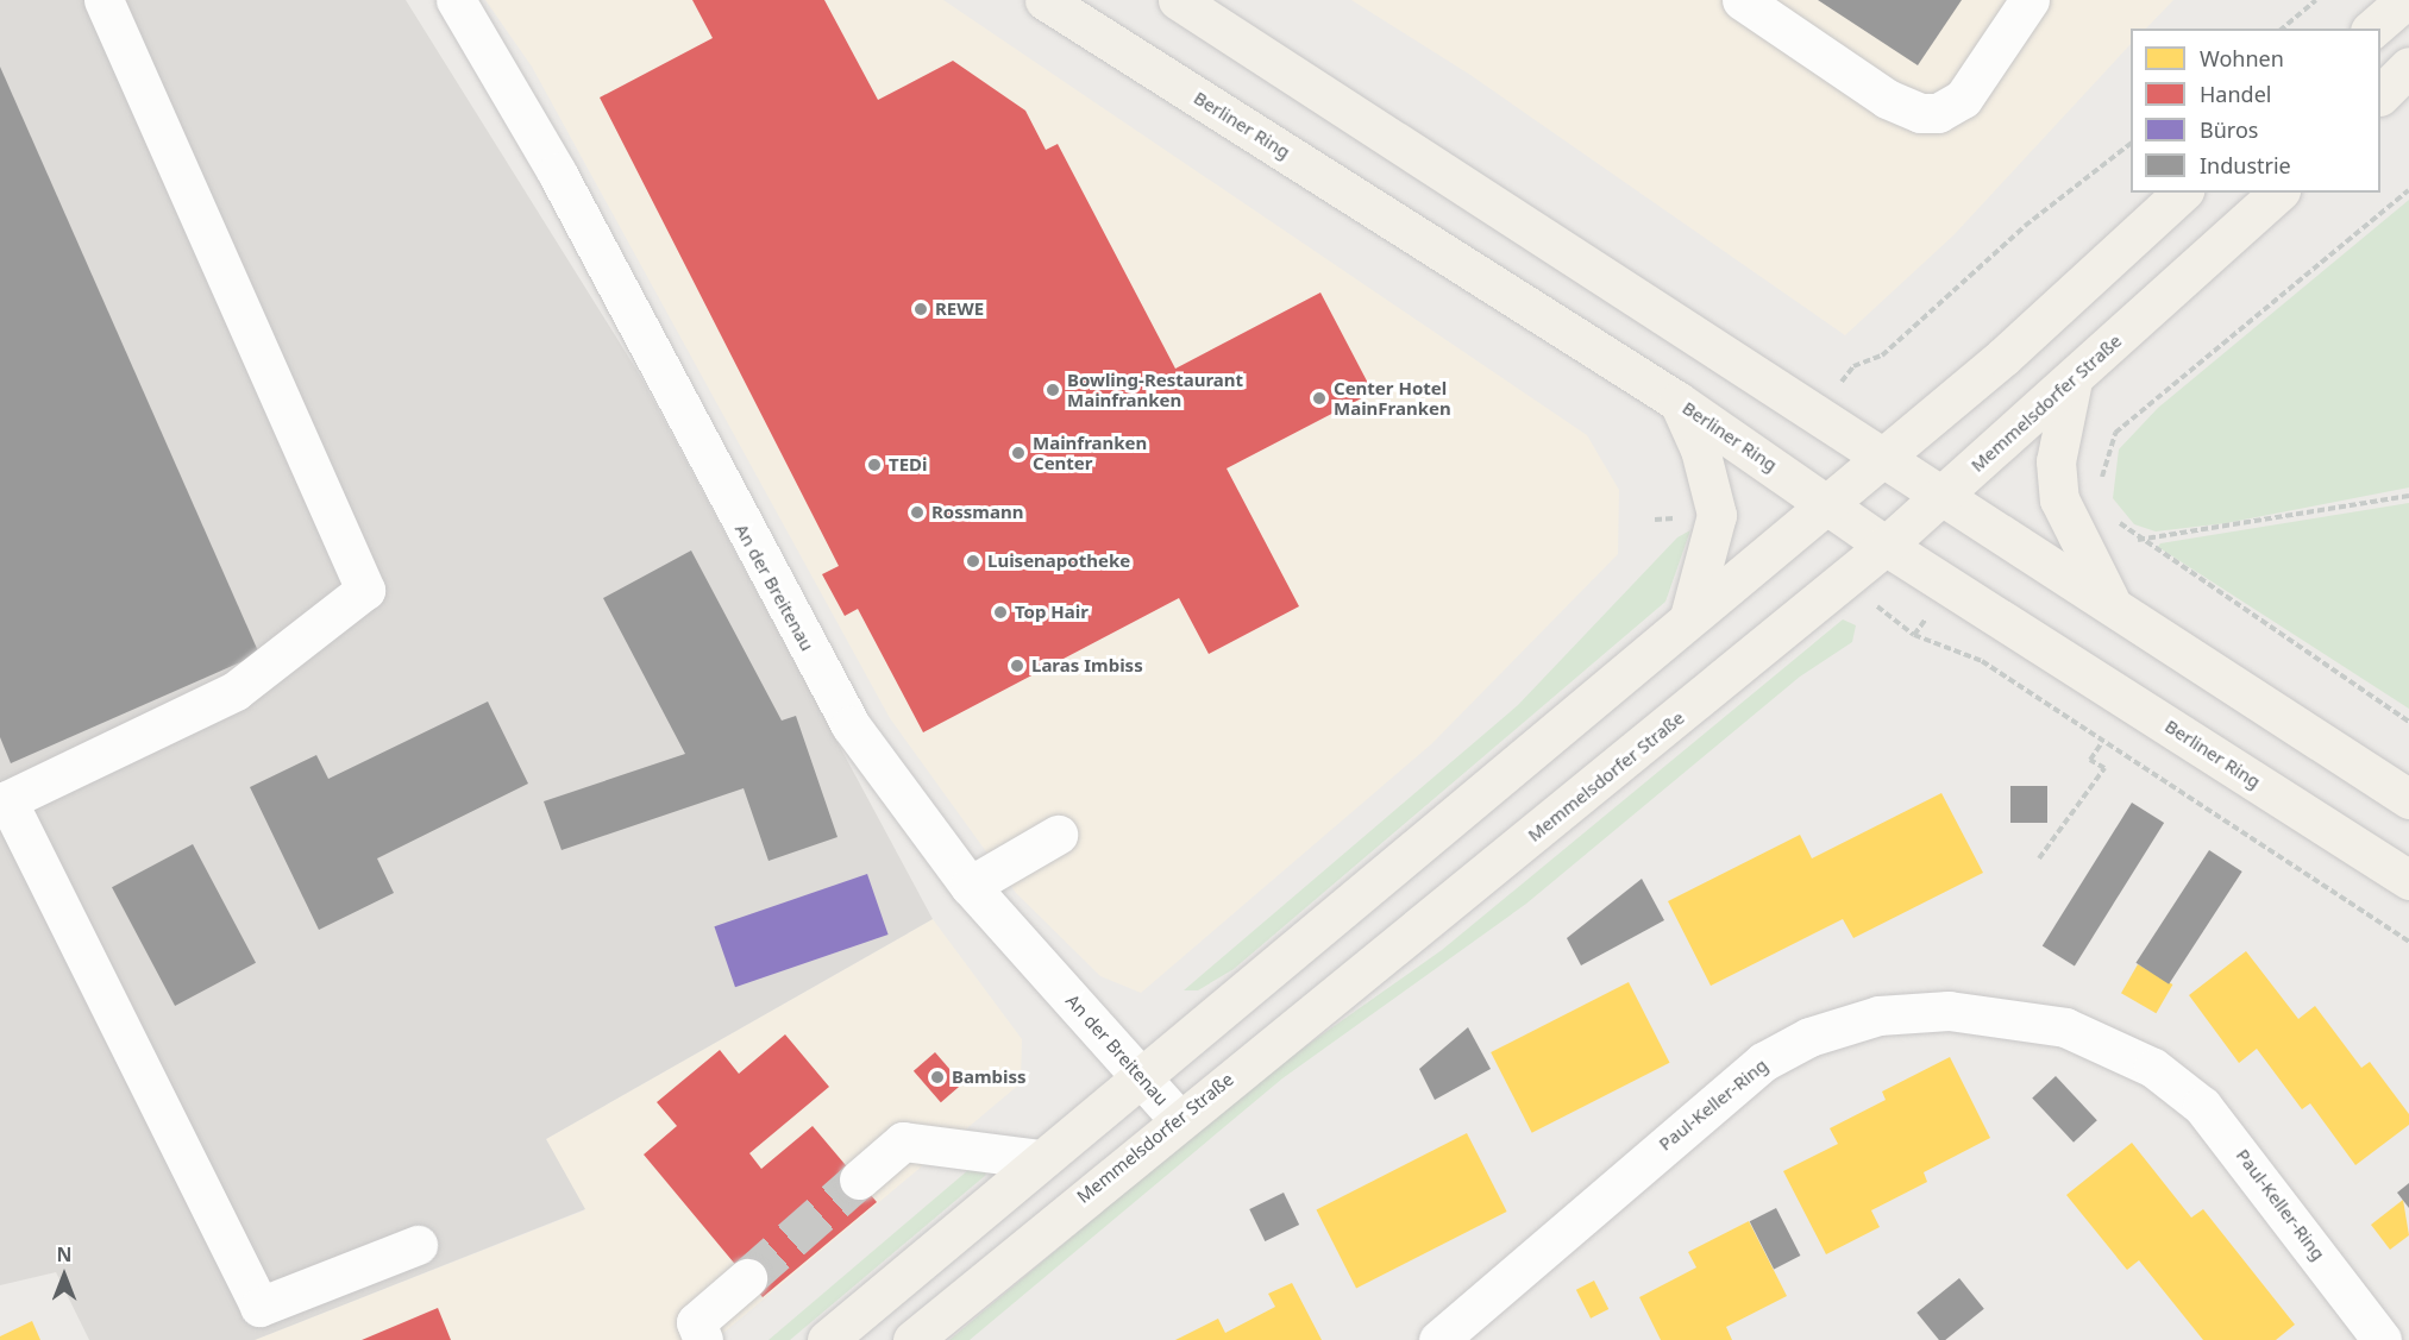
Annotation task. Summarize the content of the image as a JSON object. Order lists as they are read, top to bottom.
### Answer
{
  "streets": {
    "main road": ["Berliner Ring", "Memmelsdorfer Straße"],
    "street": ["An der Breitenau", "Paul-Keller-Ring"]
  },
  "crossings": [
    ["Berliner Ring", "Memmelsdorfer Straße"],
    ["Memmelsdorfer Straße", "An der Breitenau"]
  ],
  "places": [
    "REWE",
    "Bowling-Restaurant Mainfranken",
    "Center Hotel MainFranken",
    "Mainfranken Center",
    "TEDi",
    "Rossmann",
    "Luisenapotheke",
    "Top Hair",
    "Laras Imbiss",
    "Bambiss"
  ],
  "legend": [
    "Wohnen",
    "Handel",
    "Büros",
    "Industrie"
  ],
  "north": "top"
}
